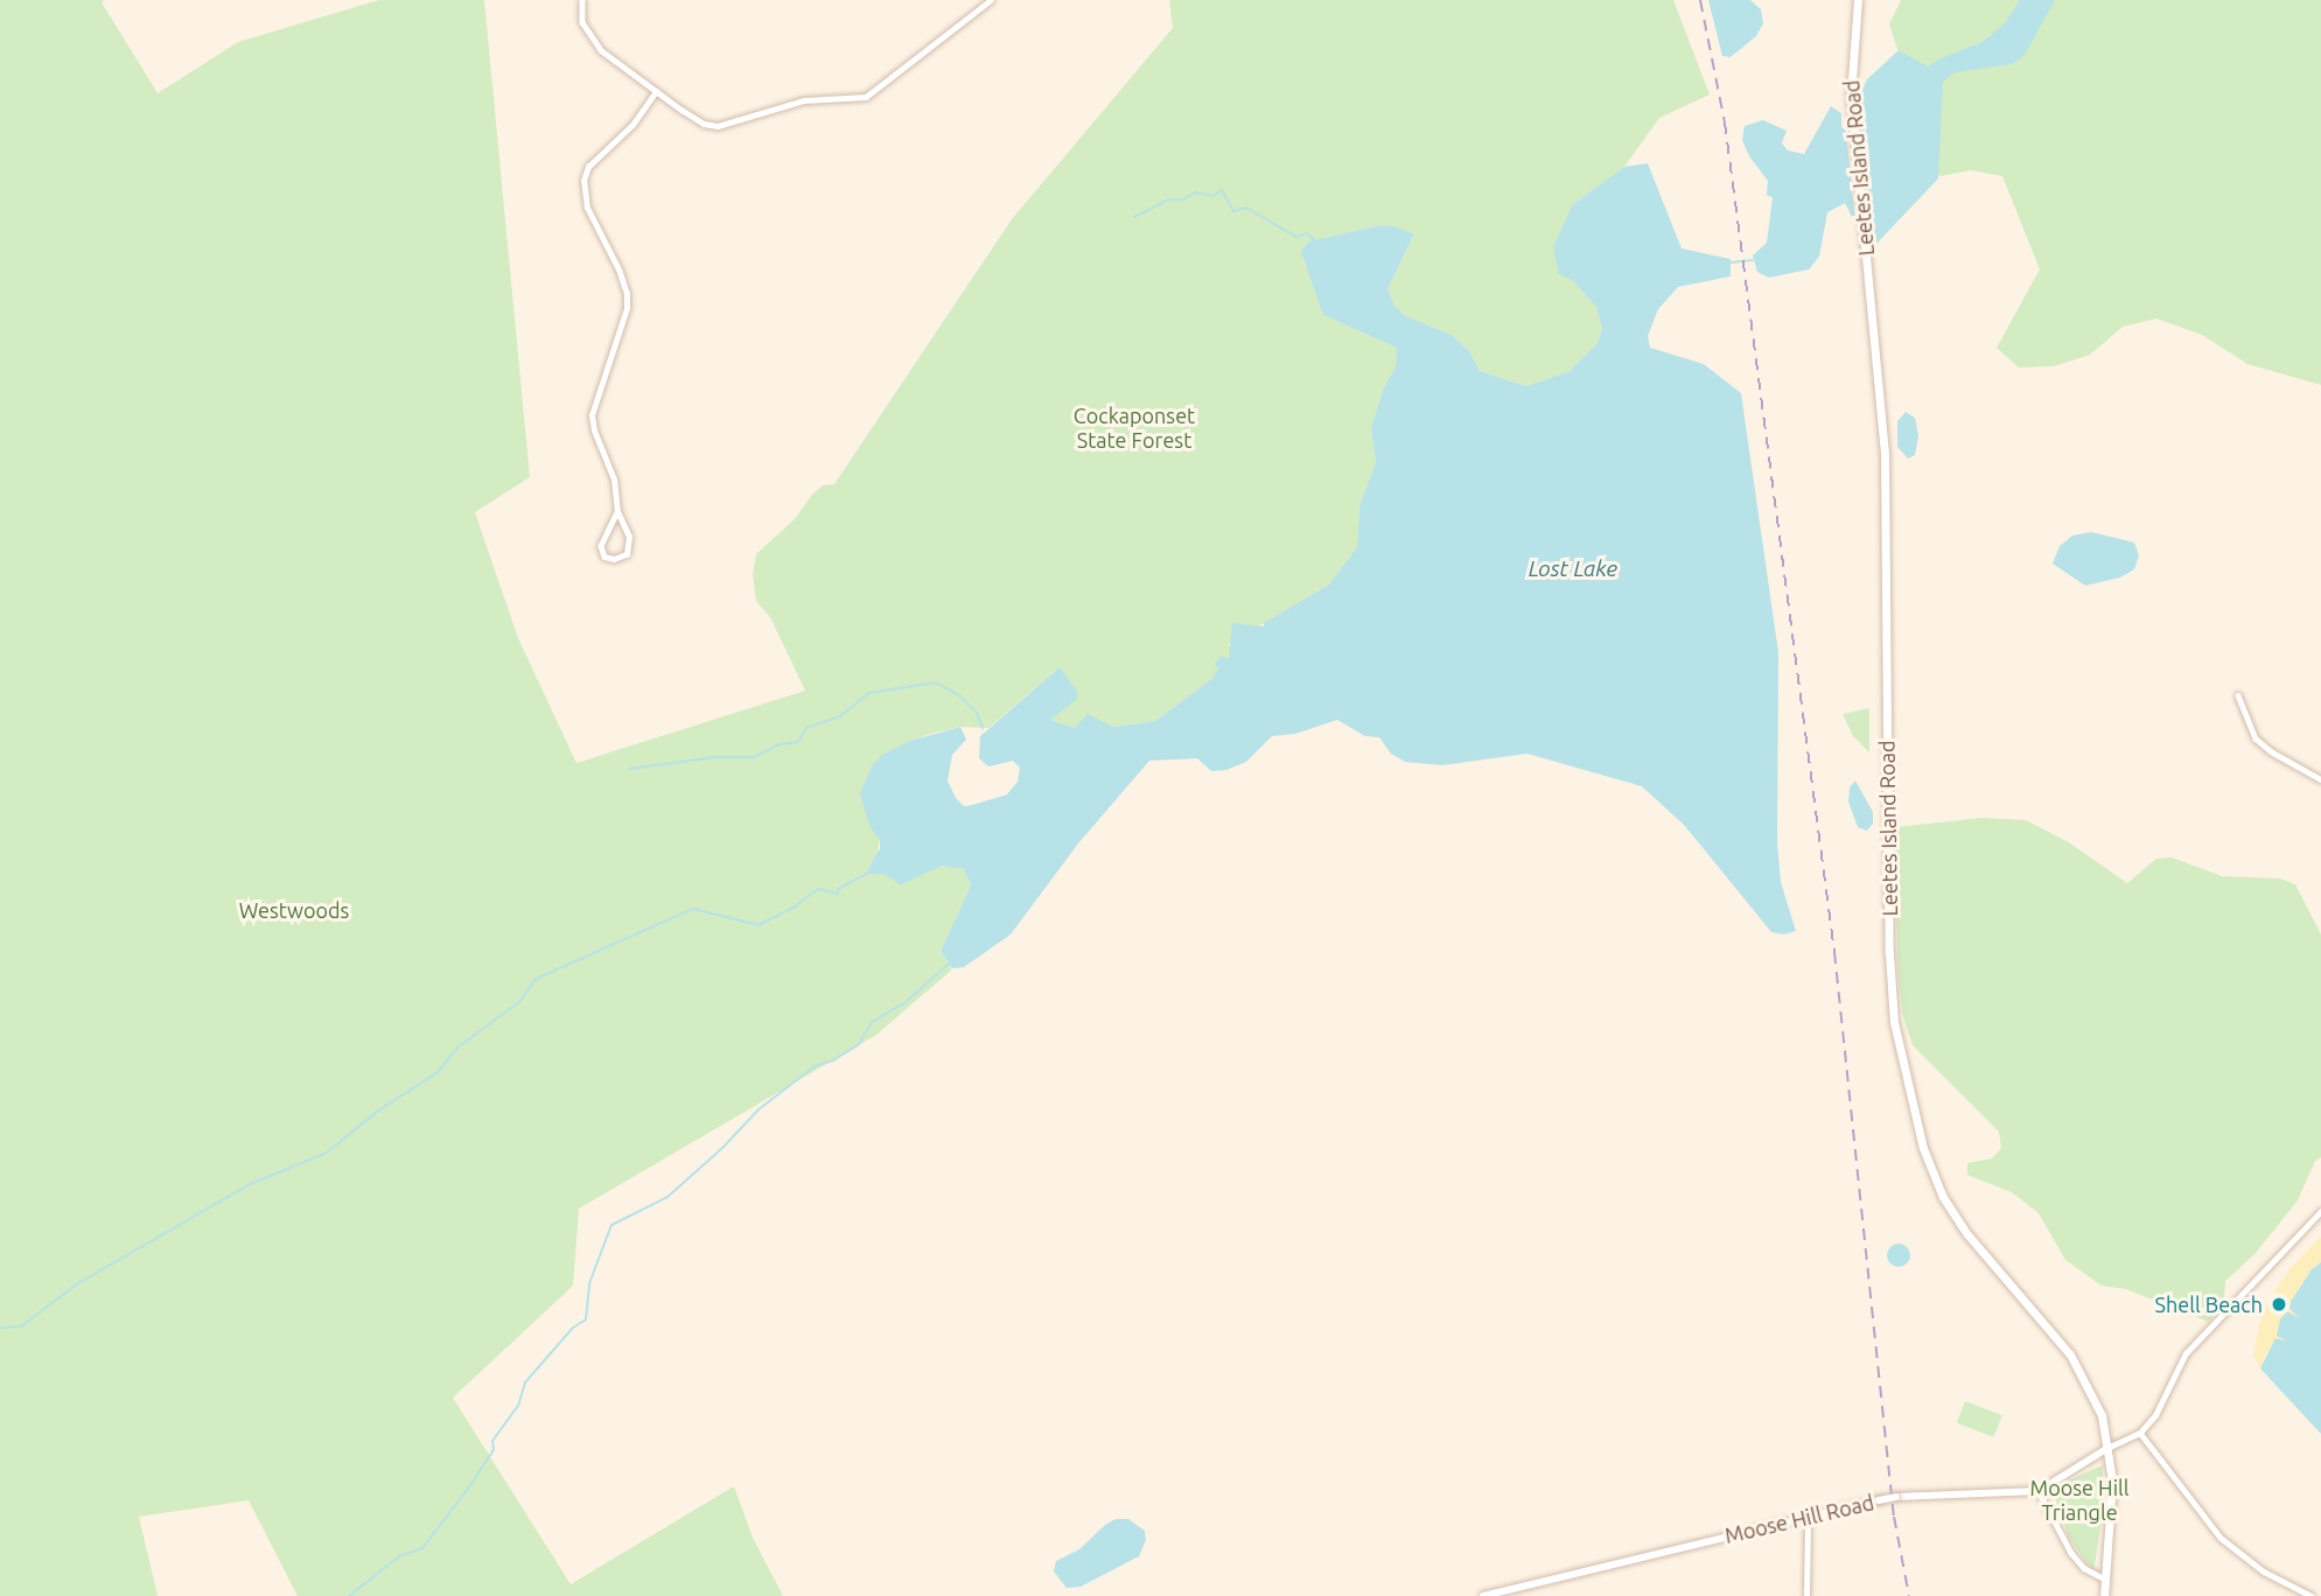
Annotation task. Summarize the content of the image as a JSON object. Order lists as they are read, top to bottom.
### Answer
{
  "streets": {
    "main road": ["Leetes Island Road"],
    "street": ["Moose Hill Road"]
  },
  "crossings": [
    ["Leetes Island Road", "Moose Hill Road"]
  ],
  "water": ["Lost Lake"],
  "parks": ["Cockaponset State Forest", "Westwoods", "Moose Hill Triangle"],
  "places": ["Shell Beach"]
}
